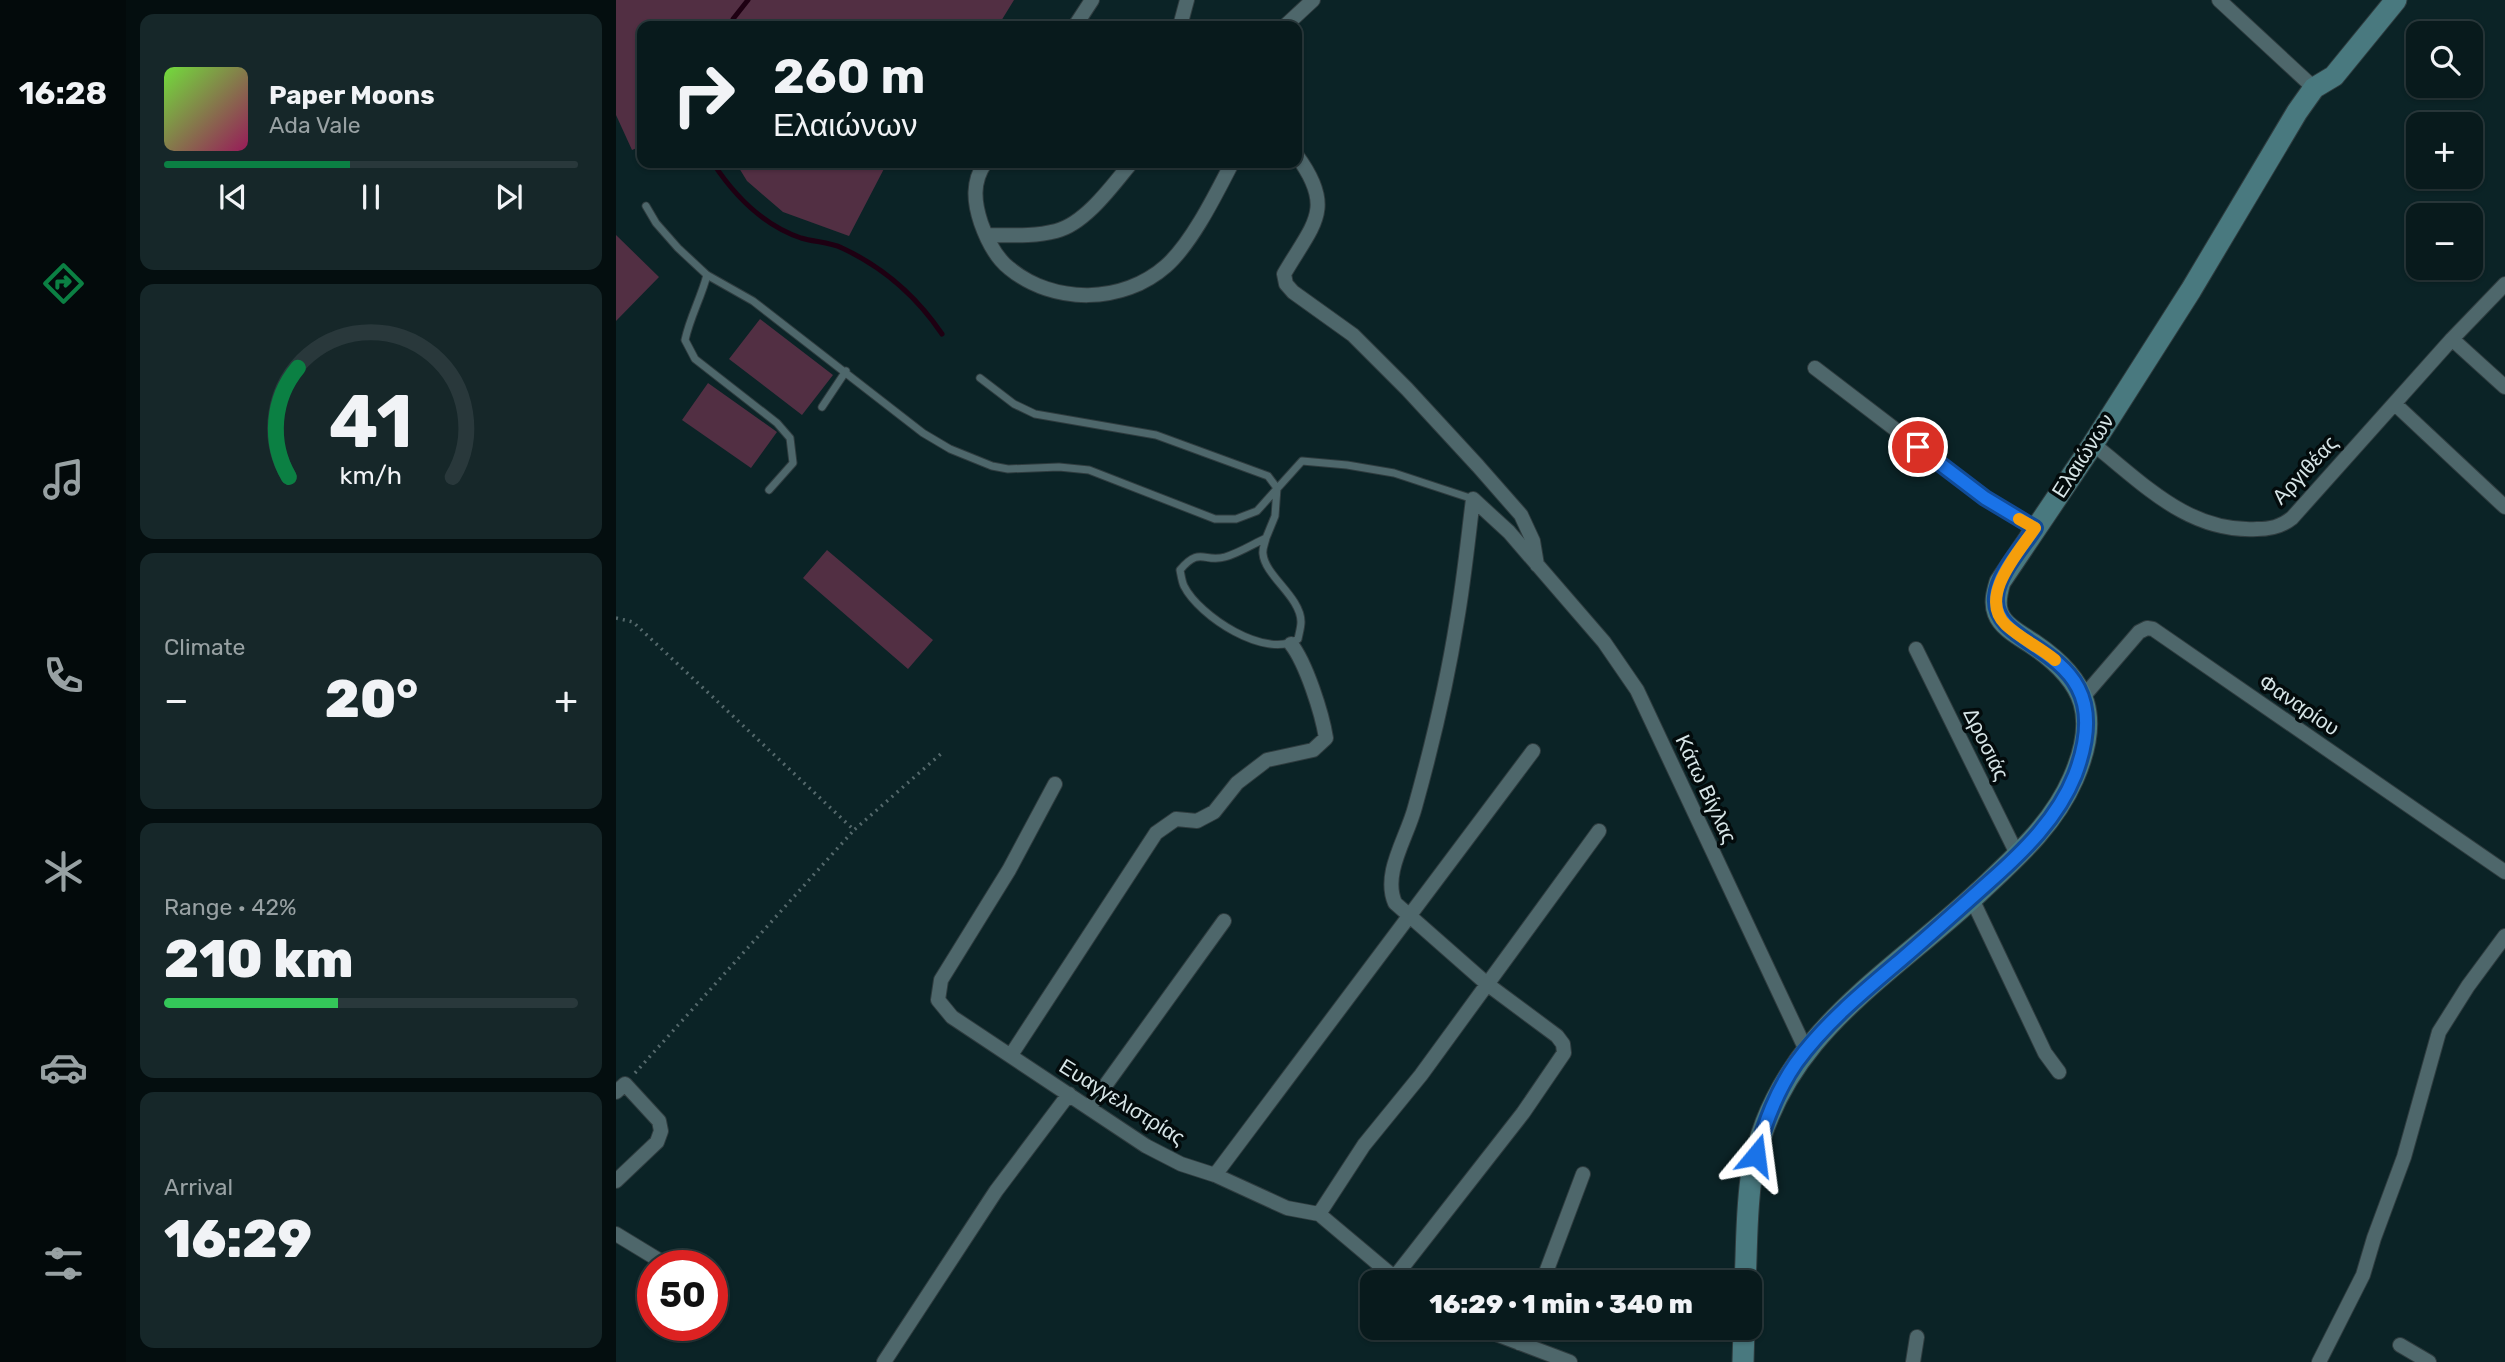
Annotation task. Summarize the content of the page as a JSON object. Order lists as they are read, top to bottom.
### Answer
{
  "streets": {
    "main road": ["Ελαιώνων"],
    "street": [
      "Αργιθέας",
      "Φαναρίου",
      "Δροσιάς",
      "Κάτω Βίγλας",
      "Ευαγγελιστρίας"
    ]
  },
  "crossings": [
    ["Ελαιώνων", "Αργιθέας"],
    ["Ελαιώνων", "Φαναρίου"],
    ["Ελαιώνων", "Δροσιάς"],
    ["Ελαιώνων", "Κάτω Βίγλας"]
  ],
  "page": {
    "tabs": "16:28",
    "map_buttons": ["+", "−"],
    "turn": ["260 m", "Ελαιώνων"],
    "song": ["Paper Moons", "Ada Vale"],
    "tile": [
      "Climate",
      ["Range · 42%", "210 km"],
      ["Arrival", "16:29"]
    ],
    "heat": ["−", "20°", "+"],
    "limit": "50",
    "trip": "16:29 · 1 min · 340 m",
    "gauge": ["41", "km/h"]
  }
}
